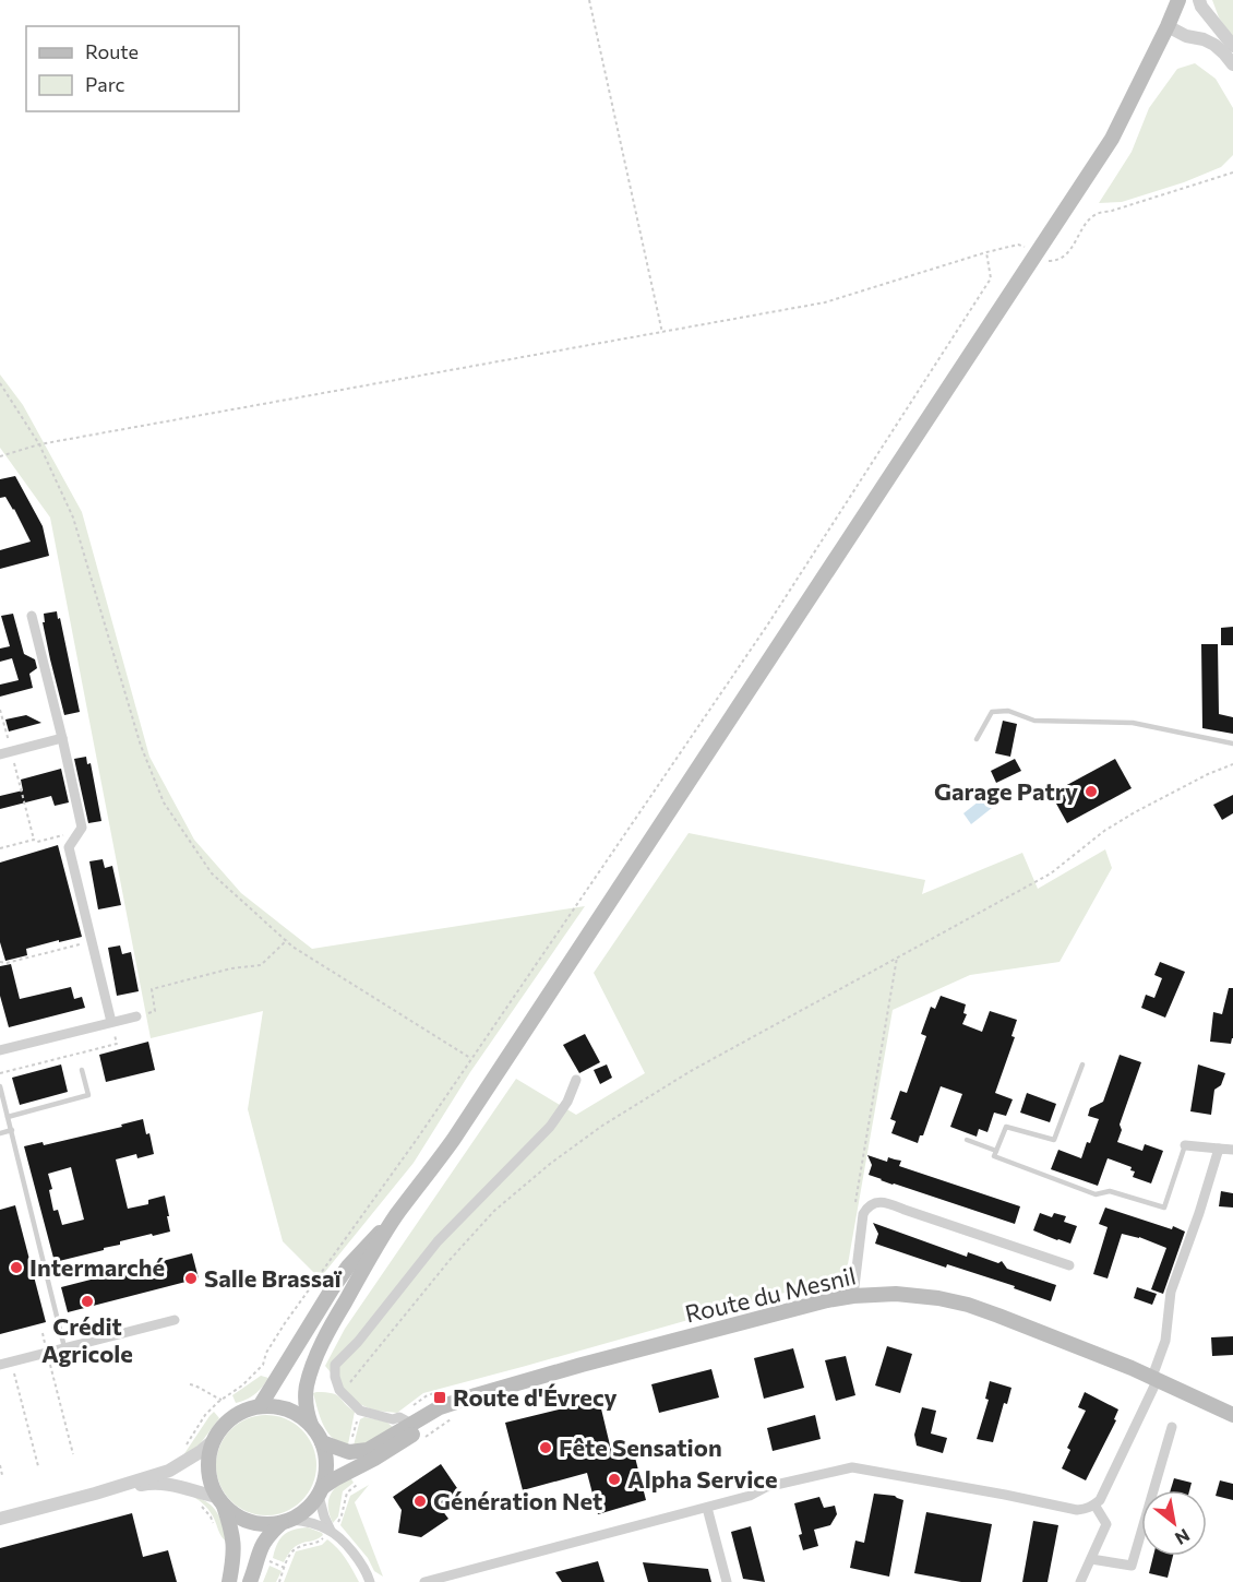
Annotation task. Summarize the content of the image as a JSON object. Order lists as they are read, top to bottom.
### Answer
{
  "streets": {
    "main road": ["Route du Mesnil"]
  },
  "places": {
    "other": [
      "Garage Patry",
      "Intermarché",
      "Salle Brassaï",
      "Crédit Agricole",
      "Fête Sensation",
      "Alpha Service",
      "Génération Net"
    ],
    "transit": ["Route d'Évrecy"]
  },
  "legend": ["Route", "Parc"],
  "north": "bottom right"
}
